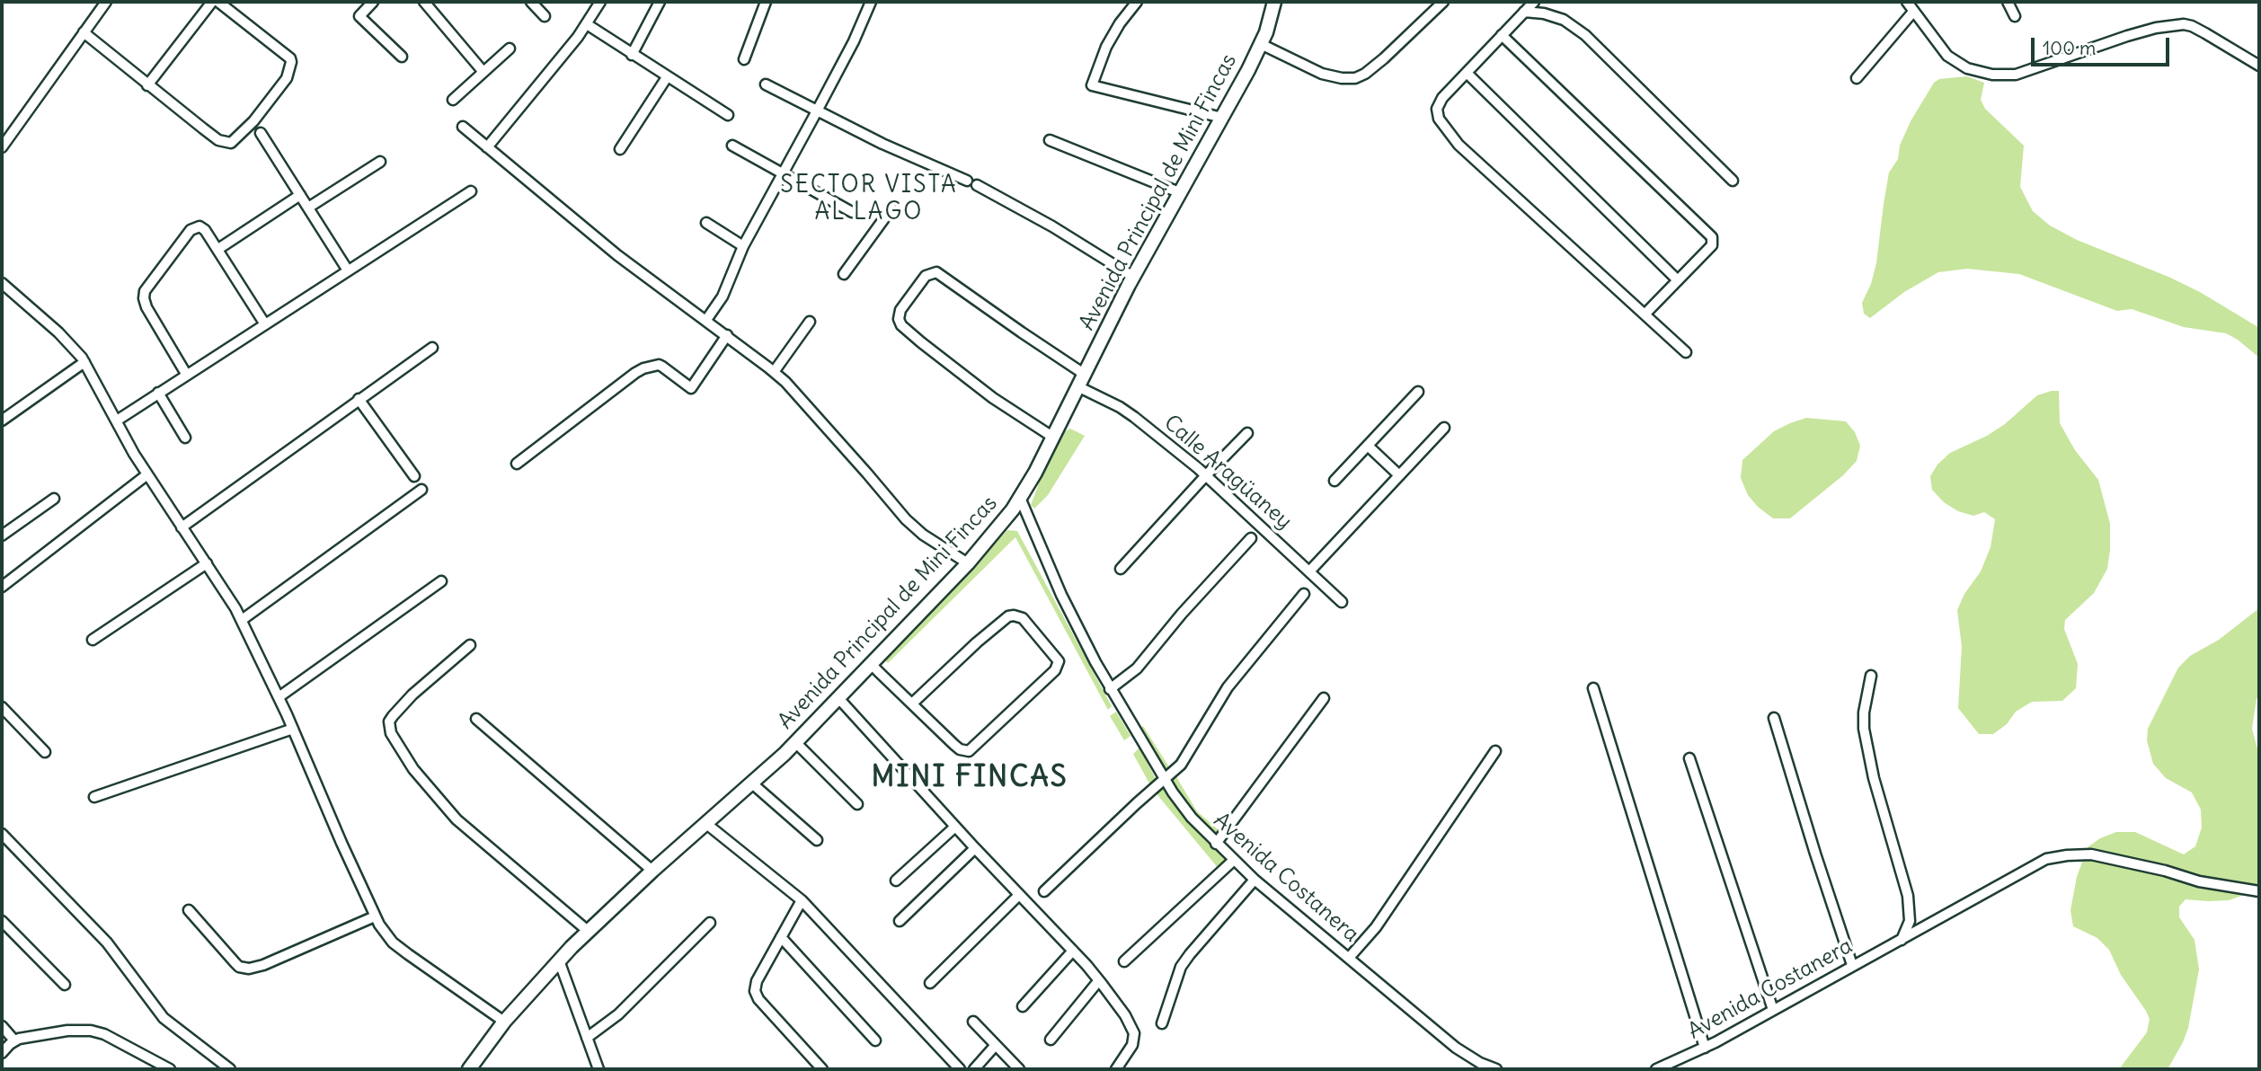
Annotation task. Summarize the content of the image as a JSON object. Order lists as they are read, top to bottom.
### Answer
{
  "streets": {
    "street": ["Avenida Principal de Mini Fincas", "Calle Aragüaney", "Avenida Costanera"]
  },
  "crossings": [
    ["Avenida Principal de Mini Fincas", "Calle Aragüaney"],
    ["Avenida Principal de Mini Fincas", "Avenida Costanera"]
  ],
  "districts": ["SECTOR VISTA AL LAGO", "MINI FINCAS"],
  "scale_bar": "100 m"
}
